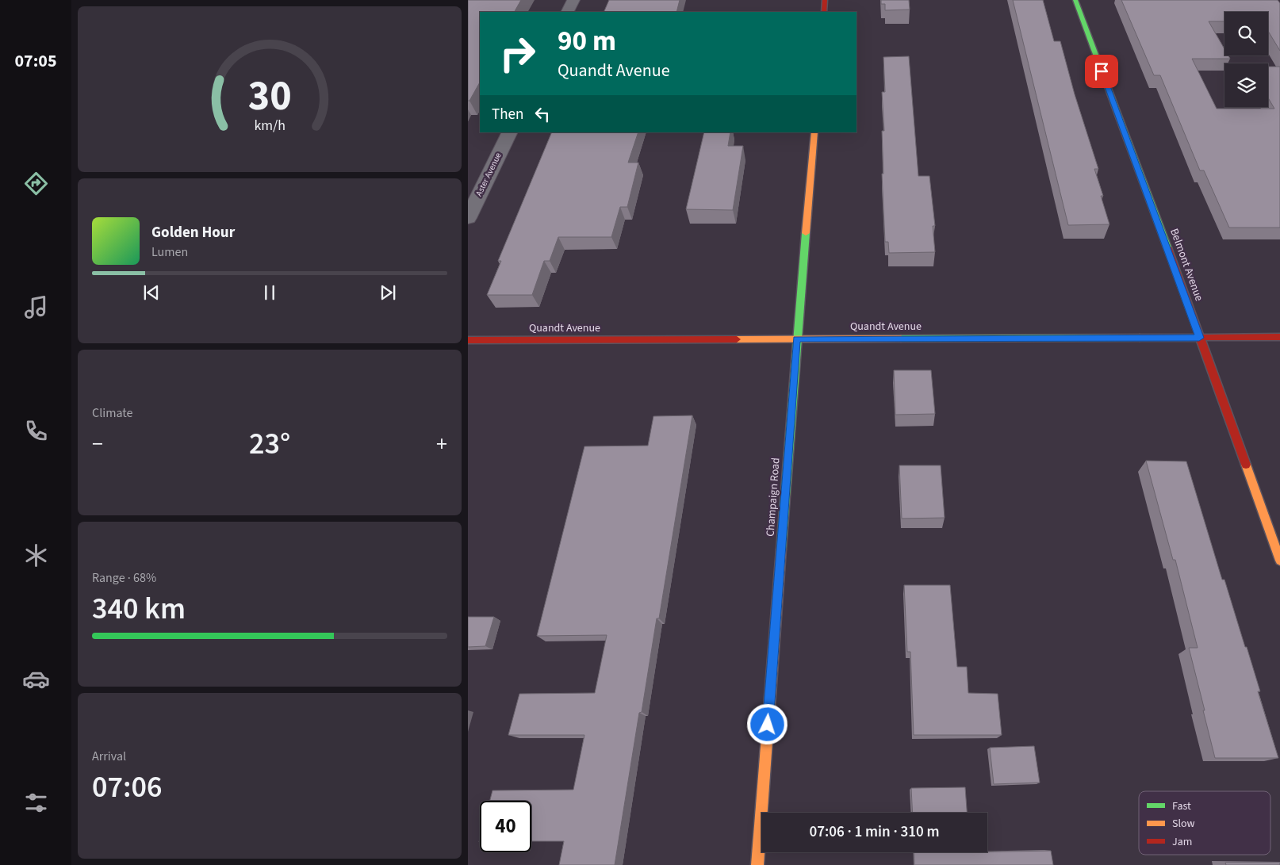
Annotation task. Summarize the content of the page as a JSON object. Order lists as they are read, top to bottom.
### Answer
{
  "streets": {
    "street": [
      "Aster Avenue",
      "Belmont Avenue",
      "Quandt Avenue",
      "Champaign Road"
    ]
  },
  "crossings": [
    ["Belmont Avenue", "Quandt Avenue"],
    ["Quandt Avenue", "Champaign Road"]
  ],
  "legend": ["Fast", "Slow", "Jam"],
  "page": {
    "tabs": "07:05",
    "turn": ["90 m", "Quandt Avenue"],
    "then": "Then",
    "song": ["Golden Hour", "Lumen"],
    "tile": [
      "Climate",
      ["Range · 68%", "340 km"],
      ["Arrival", "07:06"]
    ],
    "heat": ["−", "23°", "+"],
    "limit": "40",
    "trip": "07:06 · 1 min · 310 m",
    "gauge": ["30", "km/h"]
  }
}
